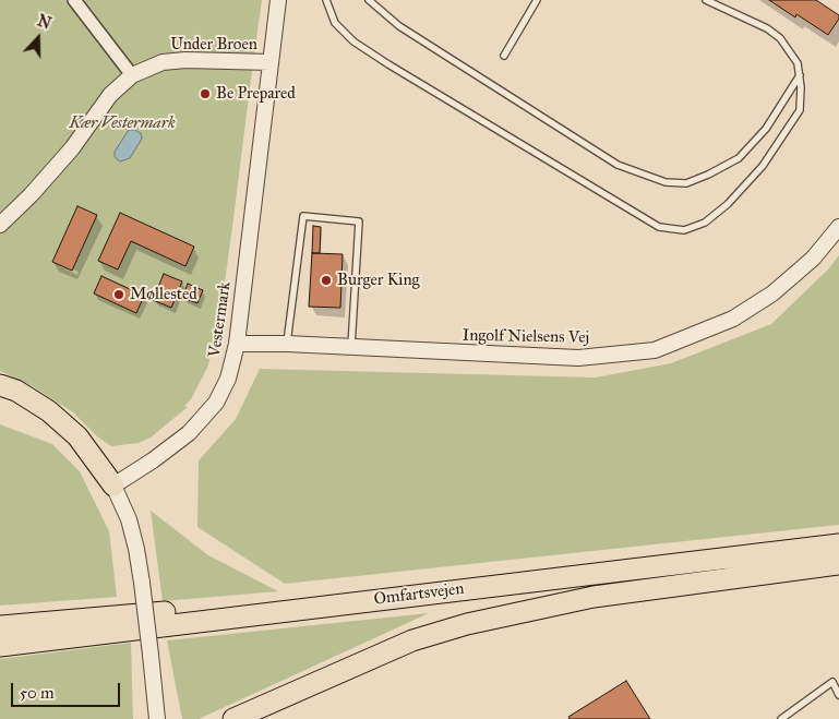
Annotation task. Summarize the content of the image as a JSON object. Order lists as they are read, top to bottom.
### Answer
{
  "streets": {
    "highway": ["Omfartsvejen"],
    "street": ["Under Broen", "Vestermark", "Ingolf Nielsens Vej"]
  },
  "crossings": [
    ["Under Broen", "Vestermark"],
    ["Vestermark", "Ingolf Nielsens Vej"]
  ],
  "parks": ["Kær Vestermark"],
  "places": ["Be Prepared", "Burger King", "Møllested"],
  "scale_bar": "50 m",
  "north": "top"
}
